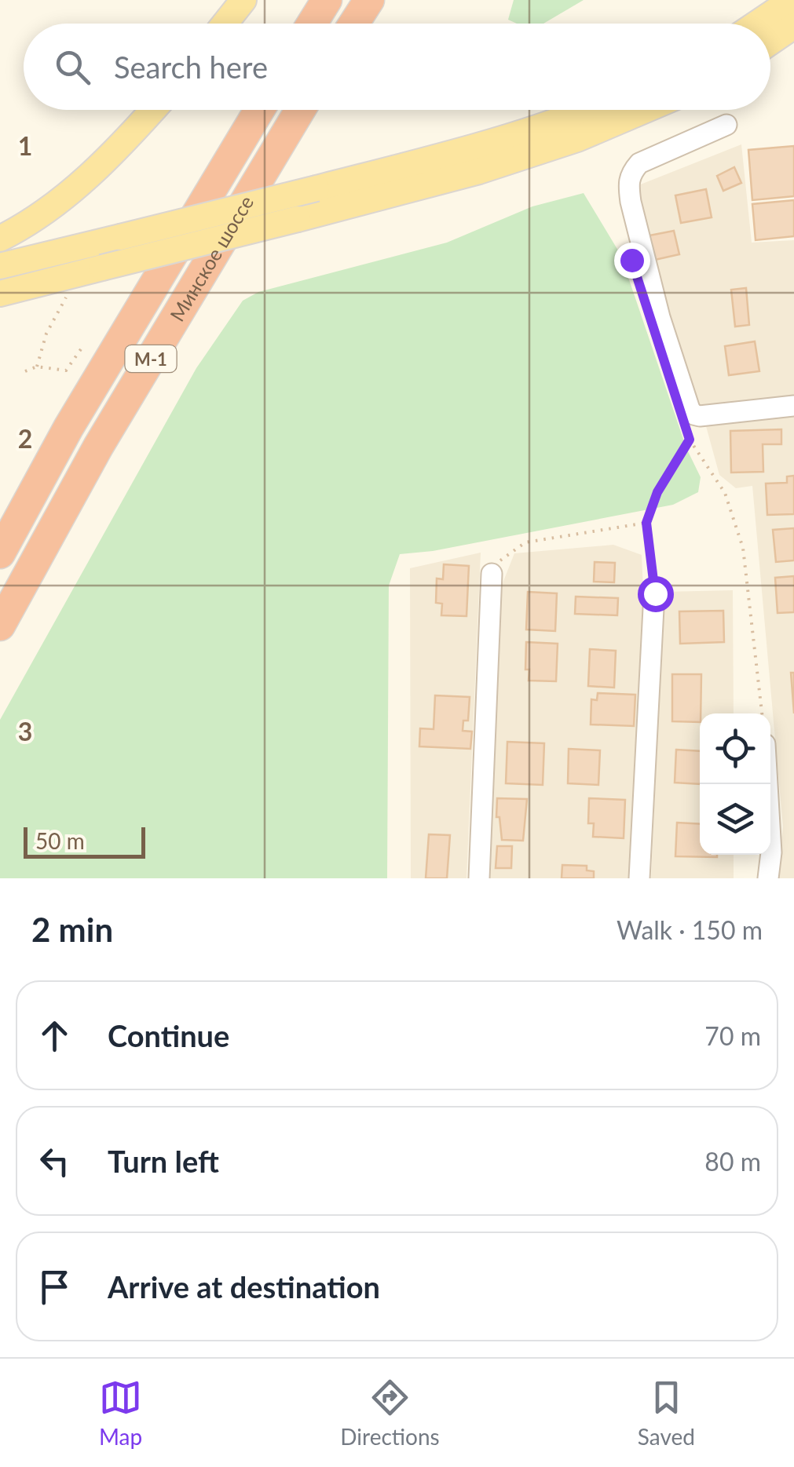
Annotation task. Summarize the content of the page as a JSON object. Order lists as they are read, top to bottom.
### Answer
{
  "streets": {
    "highway": ["Минское шоссе", "М-1"]
  },
  "scale_bar": "50 m",
  "page": {
    "search": "Search here",
    "scale": "50 m",
    "heading": ["2 min", "Walk · 150 m"],
    "list": [
      ["Continue", "70 m"],
      ["Turn left", "80 m"],
      "Arrive at destination"
    ],
    "nav": ["Map", "Directions", "Saved"]
  },
  "grid": {
    "rows": ["1", "2", "3"]
  }
}
